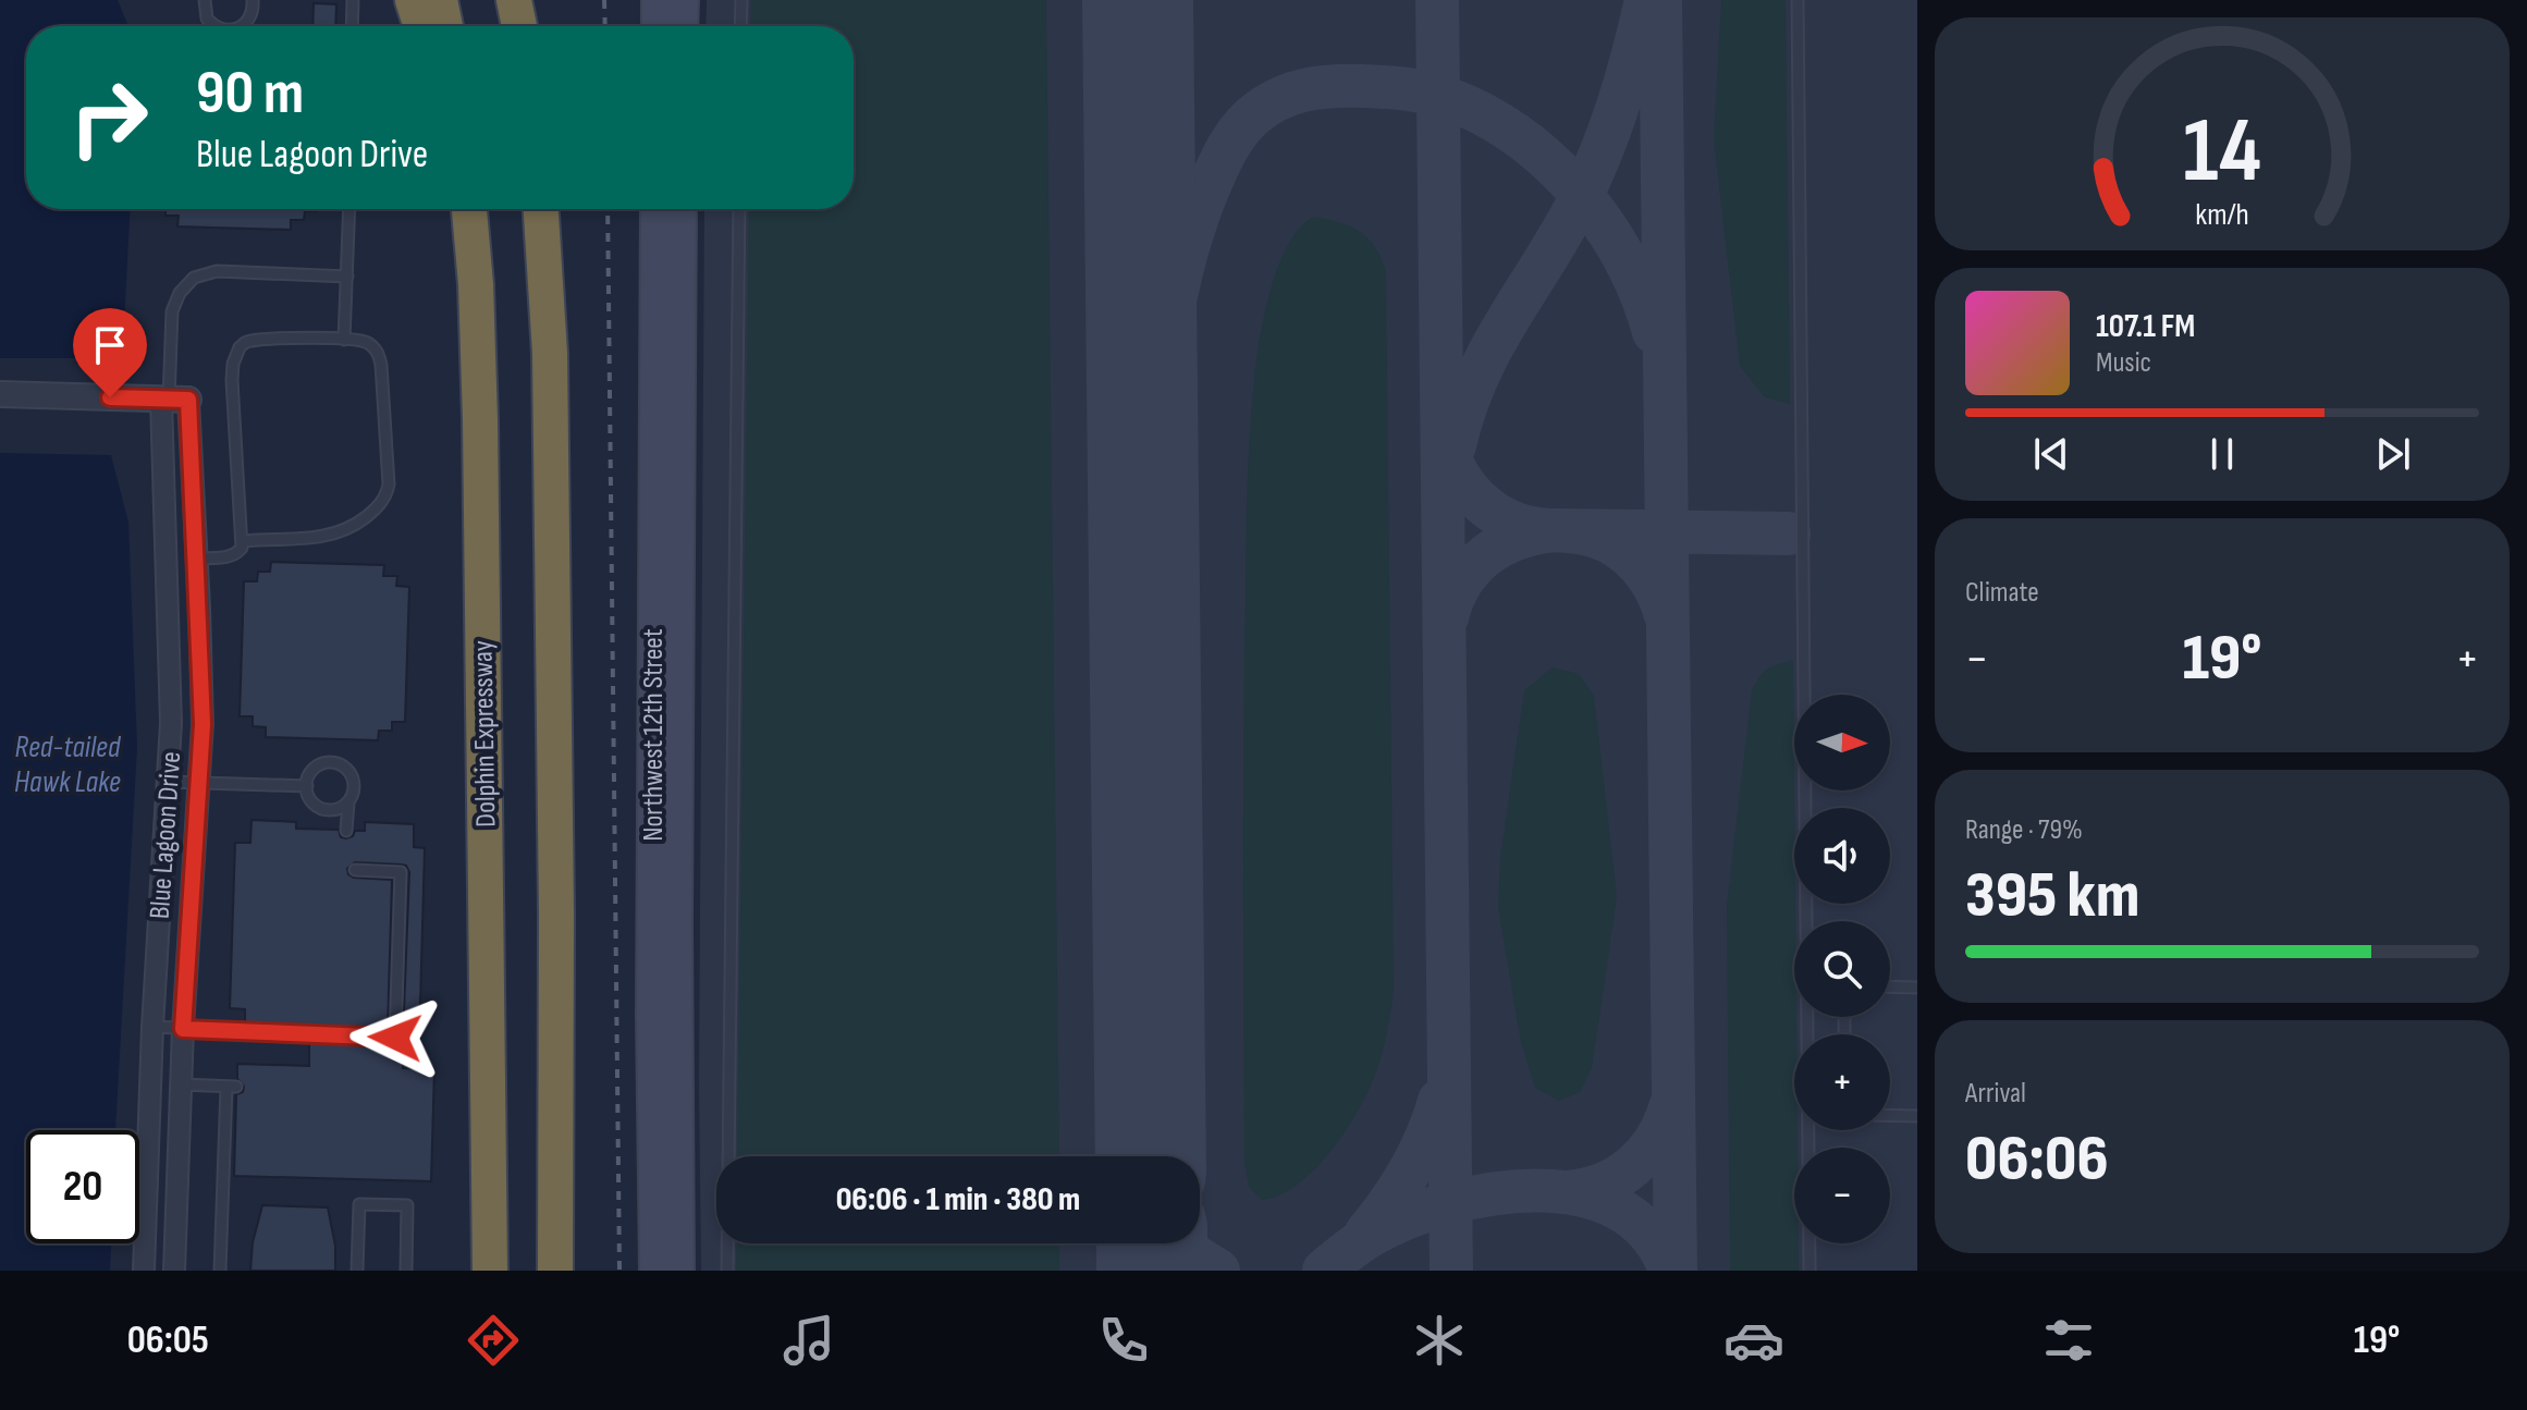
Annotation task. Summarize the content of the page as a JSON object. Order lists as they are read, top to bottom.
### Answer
{
  "streets": {
    "highway": ["Dolphin Expressway"],
    "main road": ["Northwest 12th Street"],
    "street": ["Blue Lagoon Drive"]
  },
  "water": ["Red-tailed Hawk Lake"],
  "north": "right",
  "page": {
    "turn": ["90 m", "Blue Lagoon Drive"],
    "song": ["107.1 FM", "Music"],
    "tile": [
      "Climate",
      ["Range · 79%", "395 km"],
      ["Arrival", "06:06"]
    ],
    "heat": ["−", "19°", "+"],
    "map_buttons": ["+", "−"],
    "limit": "20",
    "trip": "06:06 · 1 min · 380 m",
    "tabs": ["06:05", "19°"],
    "gauge": ["14", "km/h"]
  }
}
